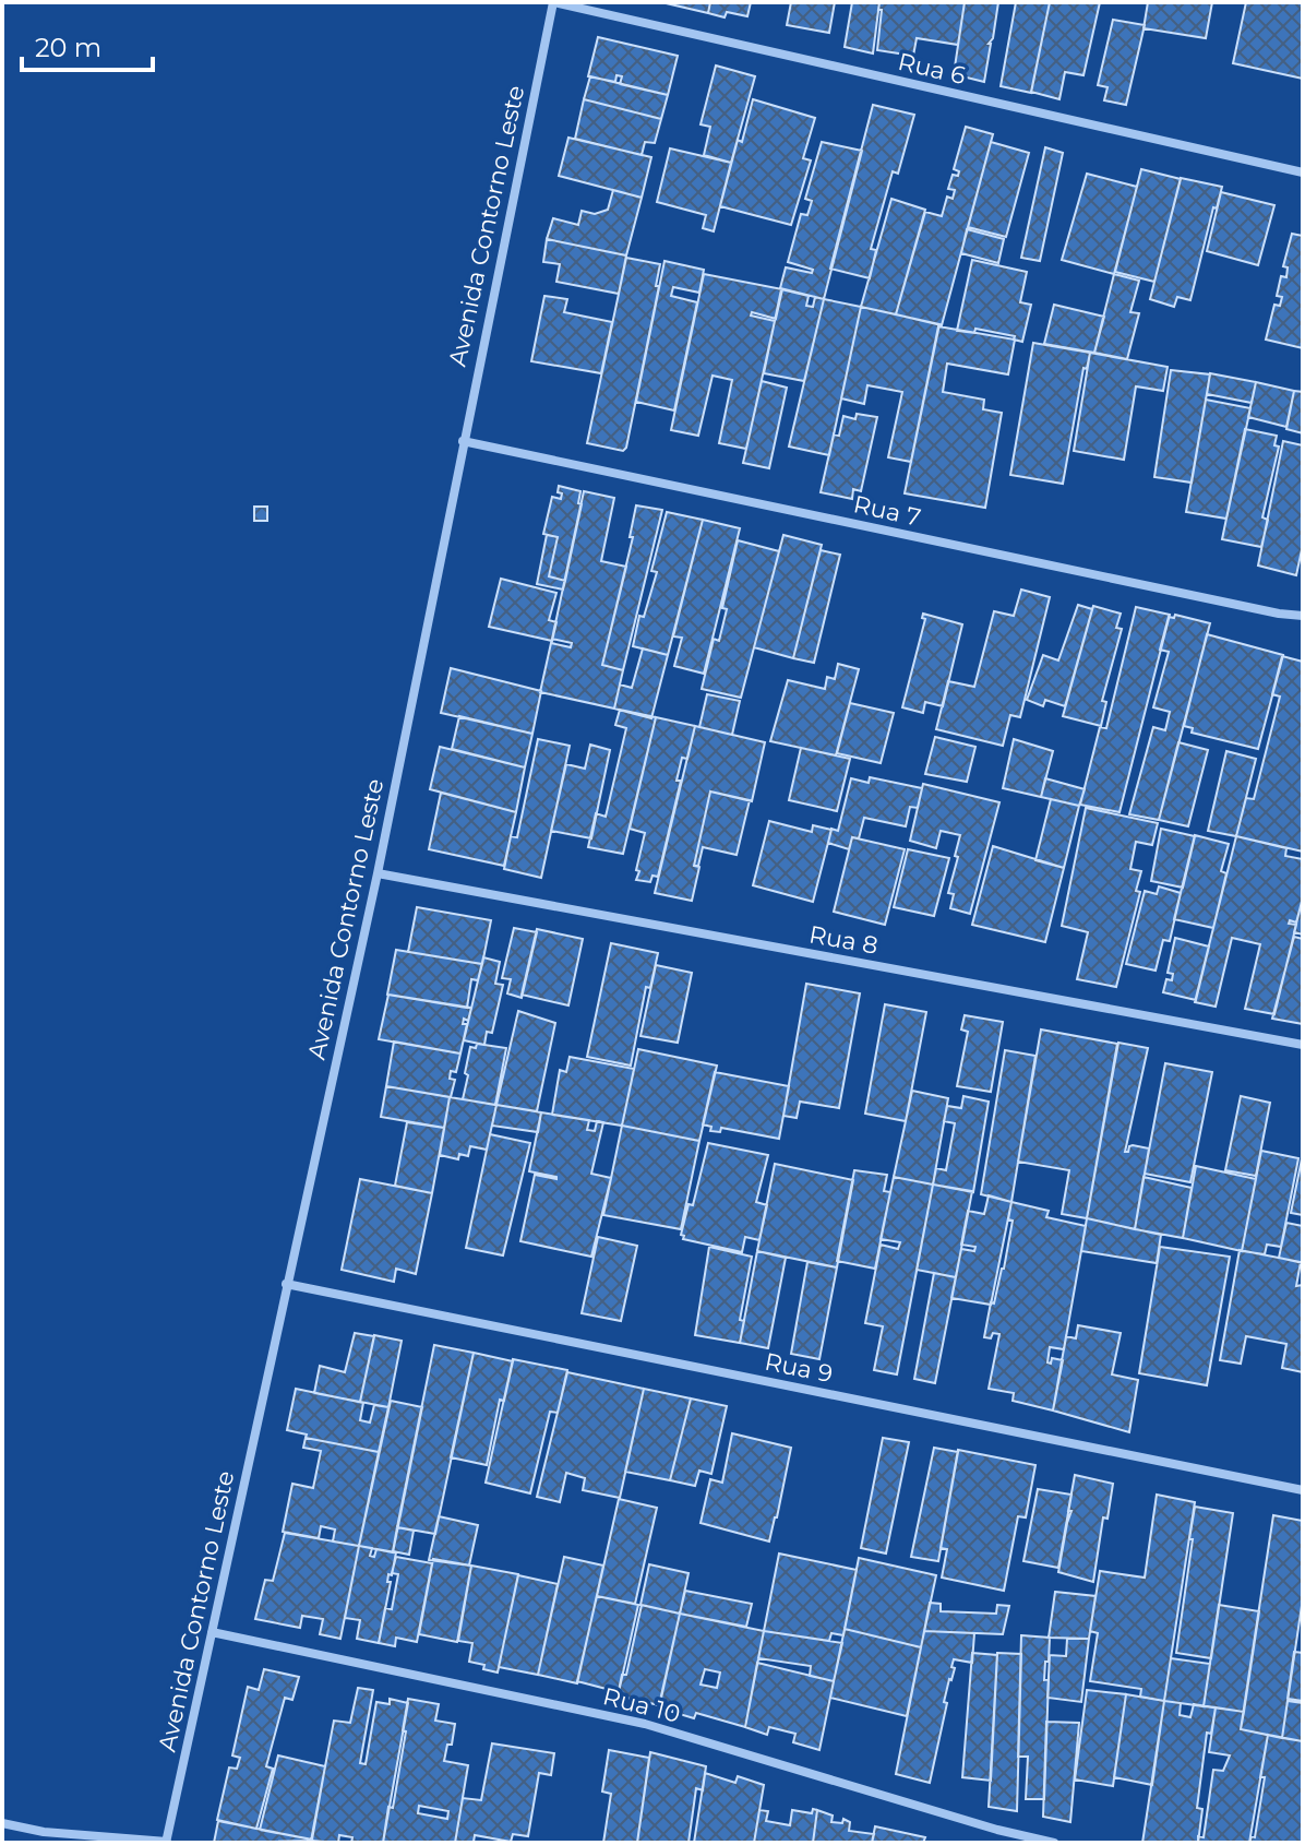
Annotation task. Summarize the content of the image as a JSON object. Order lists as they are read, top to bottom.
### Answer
{
  "streets": {
    "street": [
      "Rua 6",
      "Avenida Contorno Leste",
      "Rua 7",
      "Rua 8",
      "Rua 9",
      "Rua 10"
    ]
  },
  "crossings": [
    ["Rua 6", "Avenida Contorno Leste"],
    ["Avenida Contorno Leste", "Rua 7"],
    ["Avenida Contorno Leste", "Rua 8"],
    ["Avenida Contorno Leste", "Rua 9"],
    ["Avenida Contorno Leste", "Rua 10"]
  ],
  "scale_bar": "20 m"
}
